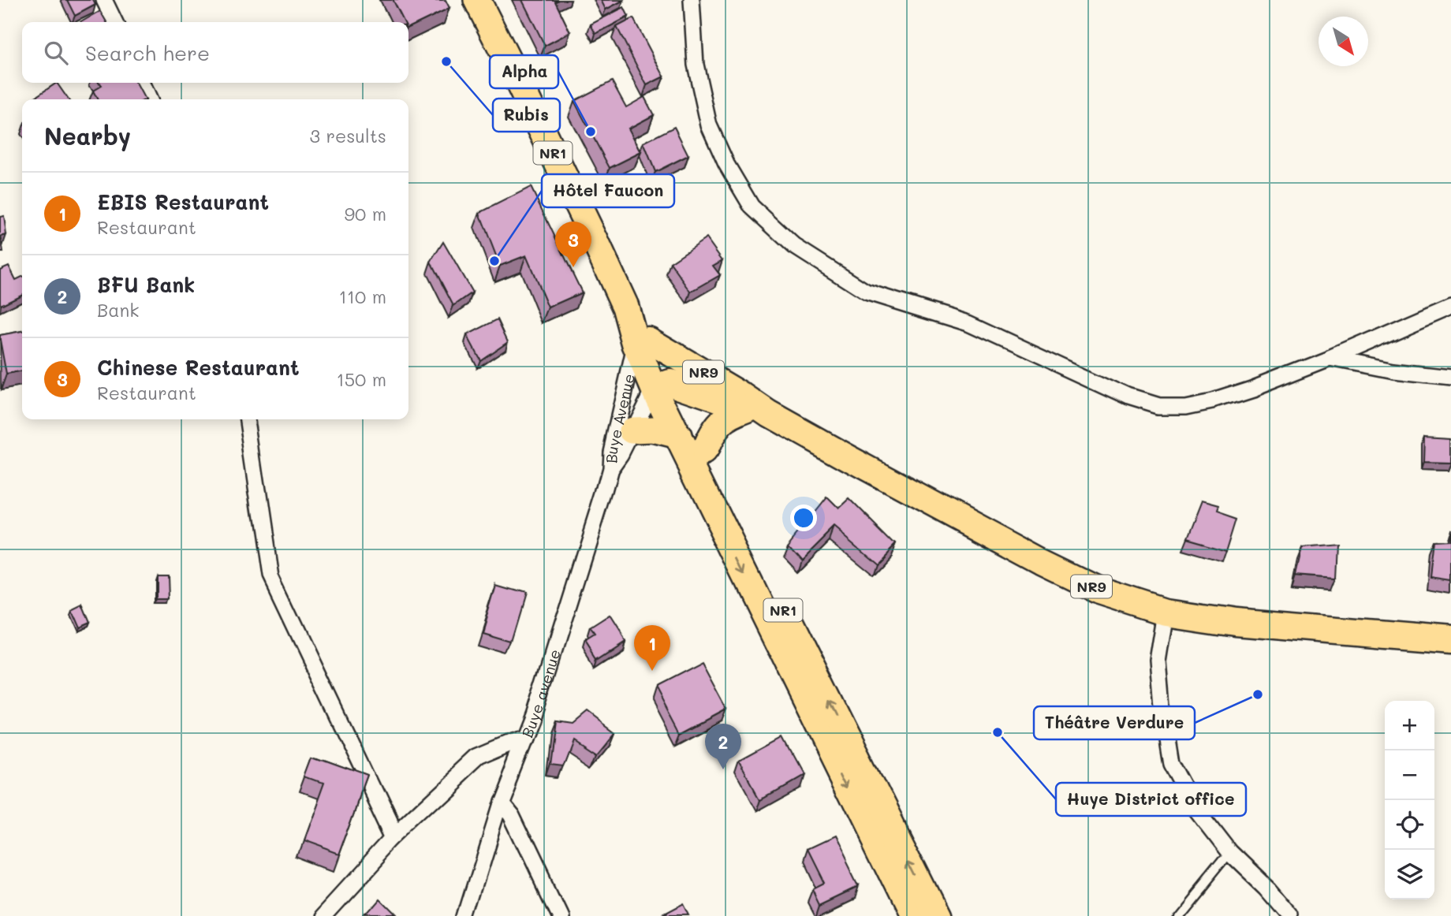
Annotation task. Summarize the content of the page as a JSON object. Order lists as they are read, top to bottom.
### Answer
{
  "streets": {
    "highway": ["NR1"],
    "main road": ["NR9"],
    "street": ["Buye Avenue", "Buye avenue"]
  },
  "crossings": [
    ["NR1", "NR9"],
    ["NR1", "Buye Avenue"],
    ["NR9", "Buye Avenue"],
    ["Buye Avenue", "Buye avenue"]
  ],
  "places": [
    "Rubis",
    "Alpha",
    "Hôtel Faucon",
    "Théâtre Verdure",
    "Huye District office"
  ],
  "north": "bottom right",
  "page": {
    "search": "Search here",
    "heading": ["Nearby", "3 results"],
    "list": [
      {
        "mark": "1",
        "name": "EBIS Restaurant",
        "note": "Restaurant",
        "value": "90 m"
      },
      {
        "mark": "2",
        "name": "BFU Bank",
        "note": "Bank",
        "value": "110 m"
      },
      {
        "mark": "3",
        "name": "Chinese Restaurant",
        "note": "Restaurant",
        "value": "150 m"
      }
    ],
    "pins": ["3", "1", "2"],
    "map_buttons": ["+", "−"]
  }
}
